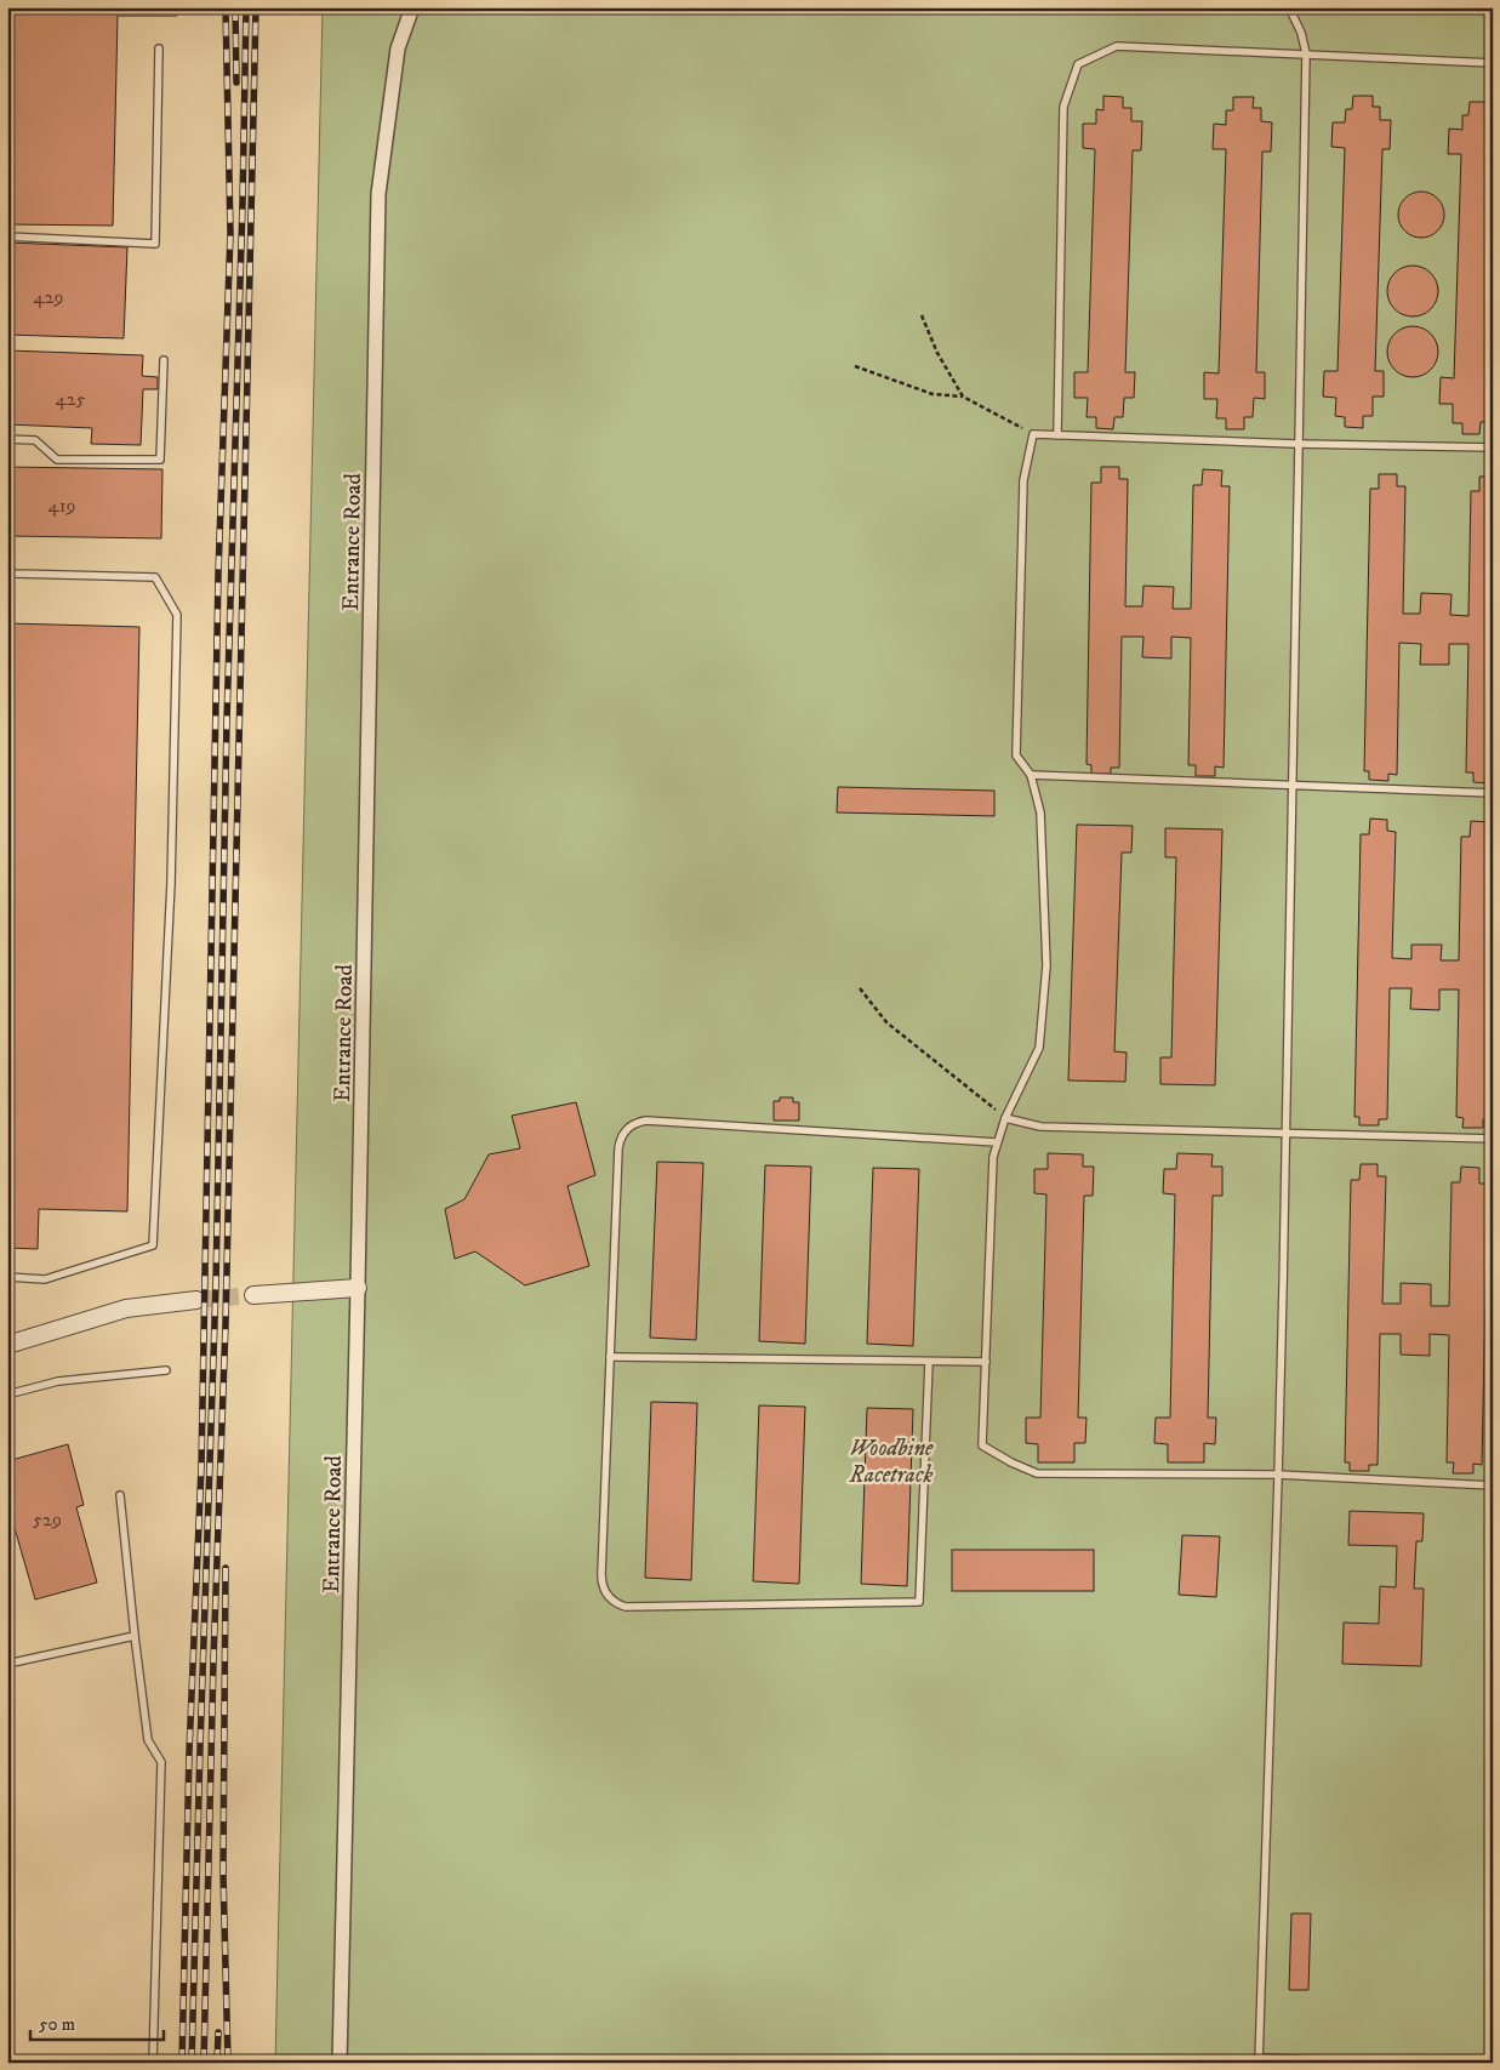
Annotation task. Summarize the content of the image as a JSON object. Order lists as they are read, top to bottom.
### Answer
{
  "streets": {
    "street": ["Entrance Road"]
  },
  "parks": ["Woodbine Racetrack"],
  "house_numbers": [
    "429",
    "425",
    "419",
    "529"
  ],
  "scale_bar": "50 m"
}
